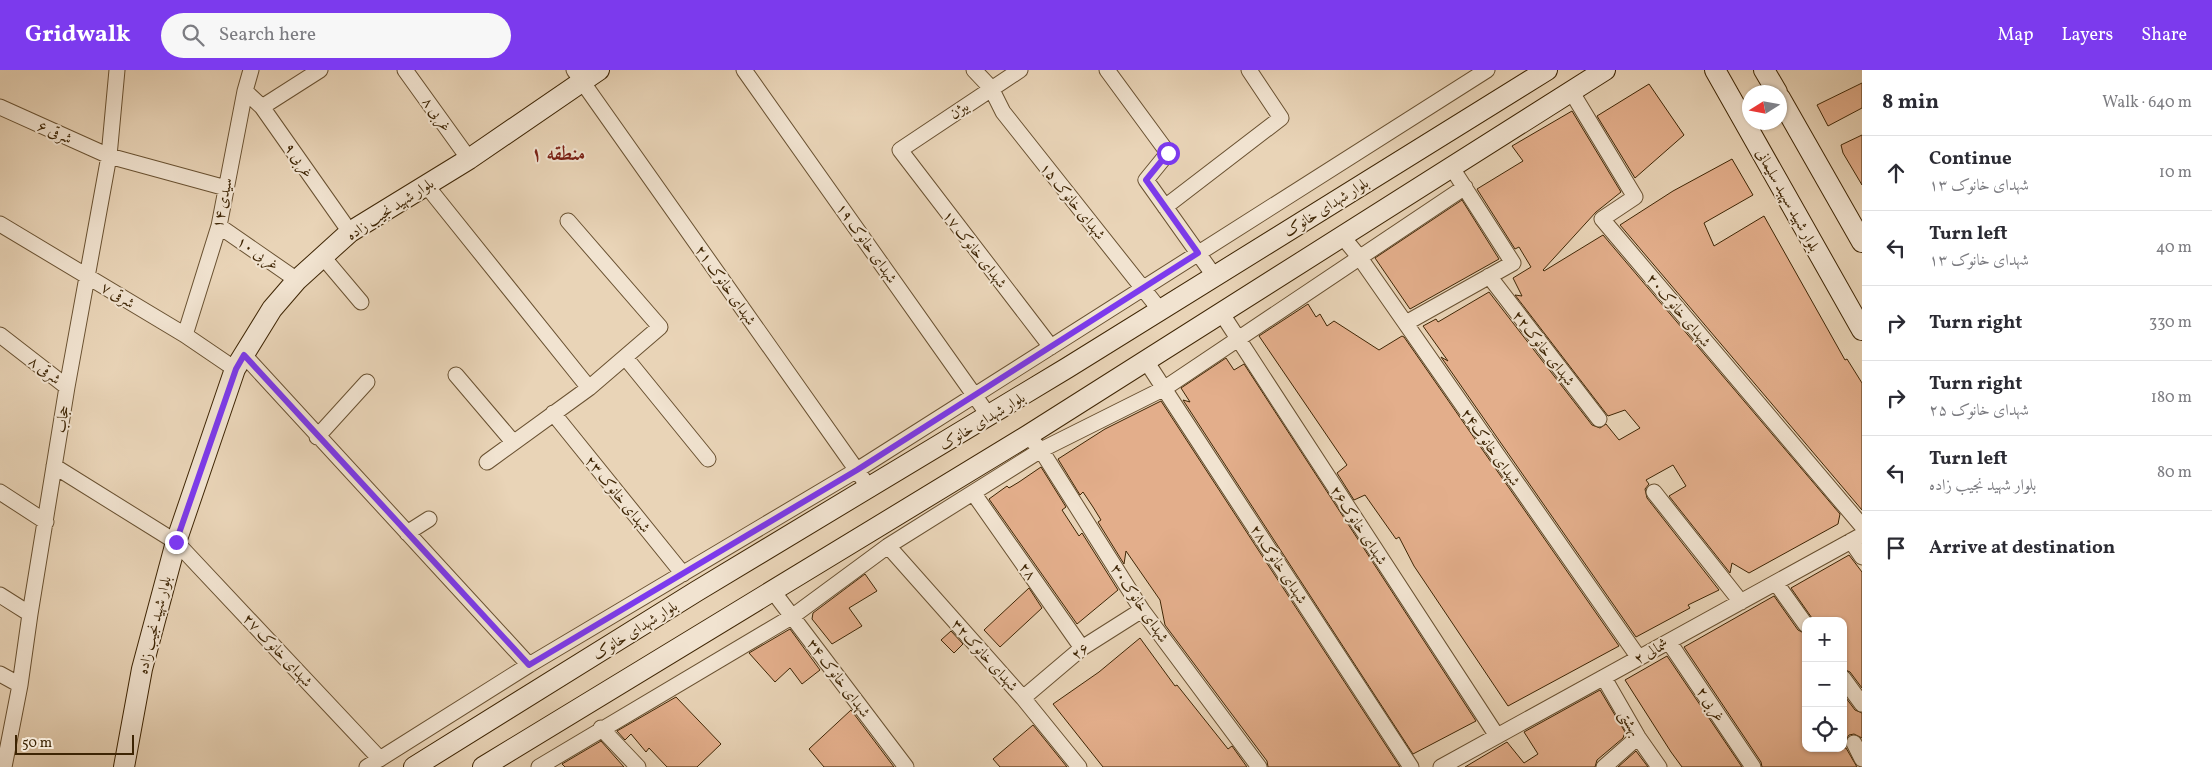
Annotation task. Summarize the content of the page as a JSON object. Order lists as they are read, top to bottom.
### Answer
{
  "streets": {
    "main road": ["بلوار شهید سپهبد سلیمانی", "بلوار شهدای خانوک", "بلوار شهید نجیب زاده"],
    "street": [
      "بیژن",
      "غربی ۸",
      "شرقی ۶",
      "غربی ۹",
      "شهدای خانوک ۱۵",
      "سیدی ۱۴",
      "شهدای خانوک ۱۹",
      "شهدای خانوک ۱۷",
      "غربی ۱۰",
      "شهدای خانوک ۲۱",
      "شرقی ۷",
      "شهدای خانوک۲۰",
      "شهدای خانوک۲۲",
      "شرقی ۸",
      "حجاب",
      "شهدای خانوک۲۴",
      "شهدای خانوک ۲۳",
      "شهدای خانوک۲۶",
      "شهدای خانوک۲۸",
      "۲۸",
      "شهدای خانوک۳۰",
      "شهدای خانوک ۲۷",
      "۲۶",
      "شمالی ۲",
      "شهدای خانوک۳۲",
      "۳۴ شهدای خانوک",
      "۲ غربی",
      "بهشتی"
    ]
  },
  "crossings": [
    ["بیژن", "شهدای خانوک ۱۵"],
    ["بیژن", "شهدای خانوک ۱۷"],
    ["غربی ۸", "بلوار شهید نجیب زاده"],
    ["شرقی ۶", "سیدی ۱۴"],
    ["شرقی ۶", "حجاب"],
    ["غربی ۹", "سیدی ۱۴"],
    ["غربی ۹", "بلوار شهید نجیب زاده"],
    ["شهدای خانوک ۱۵", "بلوار شهدای خانوک"],
    ["سیدی ۱۴", "غربی ۱۰"],
    ["سیدی ۱۴", "شرقی ۷"],
    ["بلوار شهدای خانوک", "شهدای خانوک ۱۹"],
    ["بلوار شهدای خانوک", "شهدای خانوک ۲۱"],
    ["بلوار شهید نجیب زاده", "غربی ۱۰"],
    ["بلوار شهید نجیب زاده", "شهدای خانوک ۲۱"],
    ["بلوار شهید نجیب زاده", "شرقی ۷"],
    ["بلوار شهید نجیب زاده", "شهدای خانوک ۲۷"],
    ["شرقی ۷", "حجاب"],
    ["شرقی ۸", "حجاب"],
    ["حجاب", "شهدای خانوک ۲۷"],
    ["شهدای خانوک۲۴", "شمالی ۲"],
    ["شهدای خانوک۲۶", "شمالی ۲"],
    ["۲۸", "۲۶"],
    ["شهدای خانوک۳۰", "۲۶"],
    ["۲۶", "شهدای خانوک۳۲"],
    ["شمالی ۲", "۲ غربی"],
    ["شمالی ۲", "بهشتی"]
  ],
  "districts": ["منطقه ۱"],
  "scale_bar": "50 m",
  "north": "left",
  "page": {
    "header": "Gridwalk",
    "search": "Search here",
    "nav": ["Map", "Layers", "Share"],
    "heading": ["8 min", "Walk · 640 m"],
    "list": [
      ["Continue", "شهدای خانوک ۱۳", "10 m"],
      ["Turn left", "شهدای خانوک ۱۳", "40 m"],
      ["Turn right", "330 m"],
      ["Turn right", "شهدای خانوک ۲۵", "180 m"],
      ["Turn left", "بلوار شهید نجیب زاده", "80 m"],
      "Arrive at destination"
    ],
    "map_buttons": ["+", "−"],
    "scale": "50 m"
  }
}
